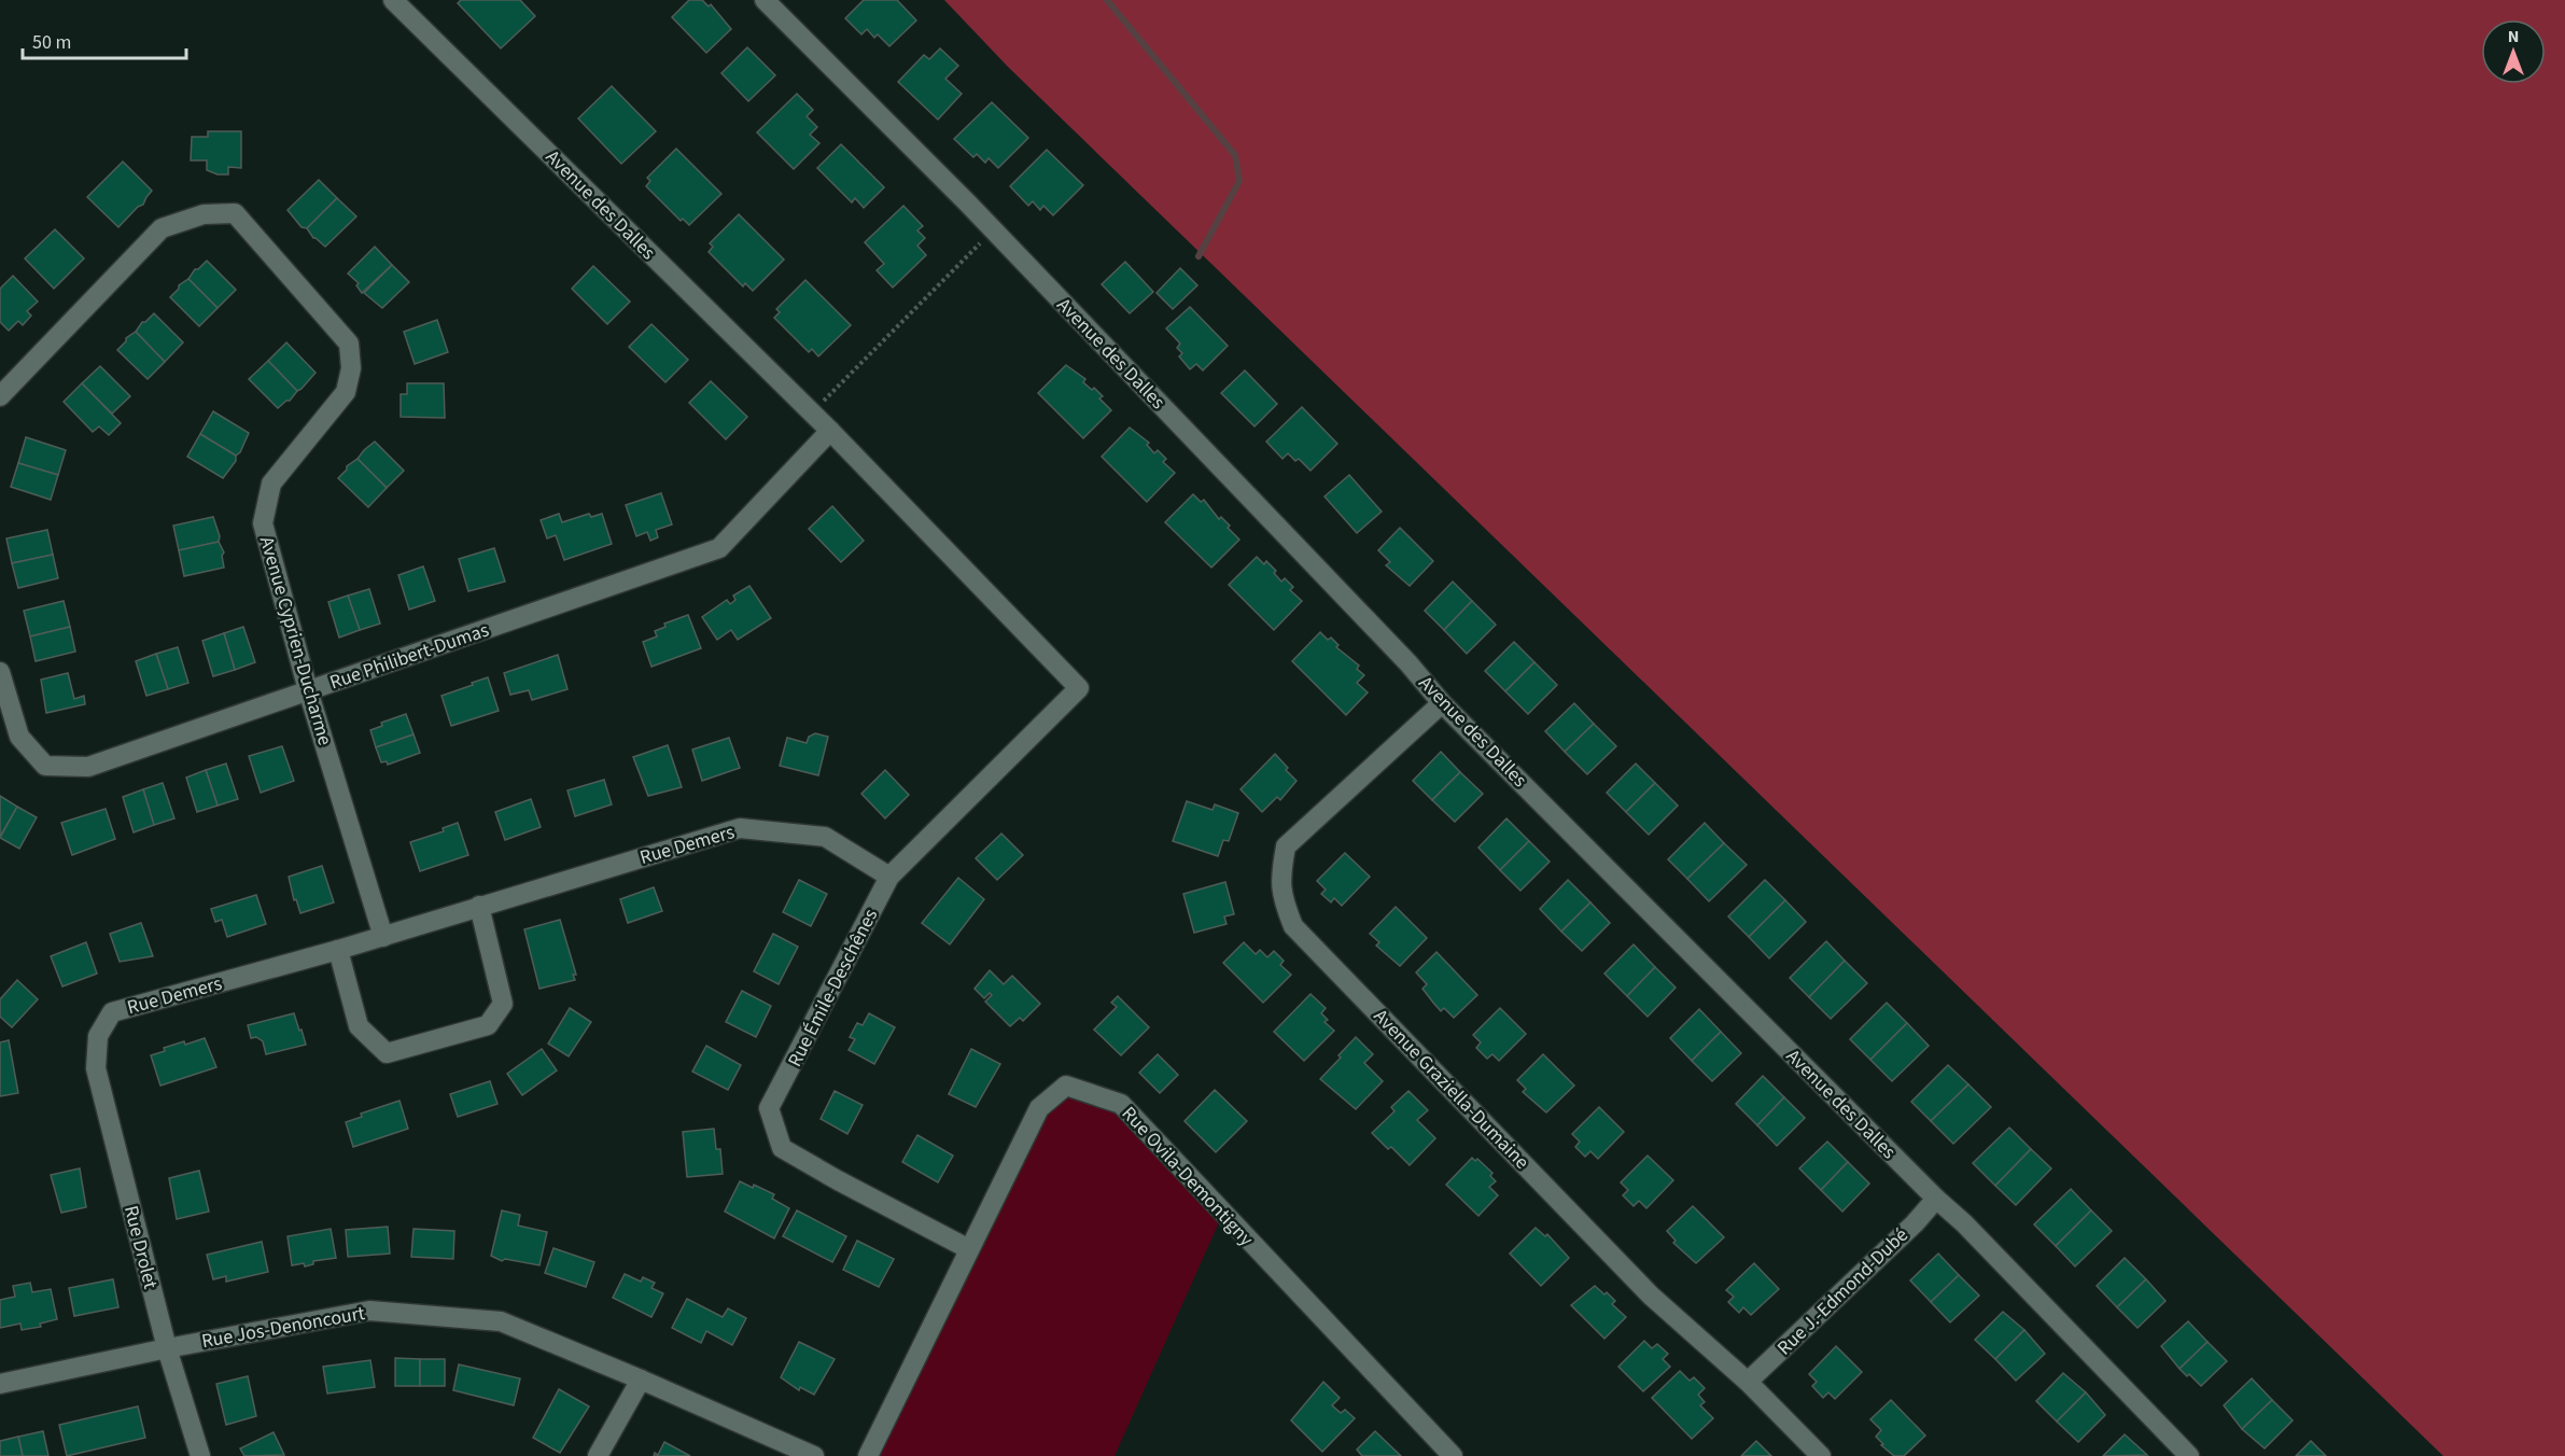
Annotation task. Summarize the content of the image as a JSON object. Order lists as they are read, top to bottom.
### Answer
{
  "streets": {
    "street": [
      "Avenue des Dalles",
      "Avenue Cyprien-Ducharme",
      "Rue Philibert-Dumas",
      "Rue Demers",
      "Rue Émile-Deschênes",
      "Avenue Graziella-Dumaine",
      "Rue Ovila-Demontigny",
      "Rue Drolet",
      "Rue J.-Edmond-Dubé",
      "Rue Jos-Denoncourt"
    ]
  },
  "crossings": [
    ["Avenue des Dalles", "Rue Philibert-Dumas"],
    ["Avenue des Dalles", "Rue Émile-Deschênes"],
    ["Avenue des Dalles", "Avenue Graziella-Dumaine"],
    ["Avenue des Dalles", "Rue J.-Edmond-Dubé"],
    ["Avenue Cyprien-Ducharme", "Rue Philibert-Dumas"],
    ["Avenue Cyprien-Ducharme", "Rue Demers"],
    ["Rue Demers", "Rue Émile-Deschênes"],
    ["Rue Demers", "Rue Drolet"],
    ["Rue Émile-Deschênes", "Rue Ovila-Demontigny"],
    ["Avenue Graziella-Dumaine", "Rue J.-Edmond-Dubé"],
    ["Rue Drolet", "Rue Jos-Denoncourt"]
  ],
  "scale_bar": "50 m",
  "north": "top"
}
